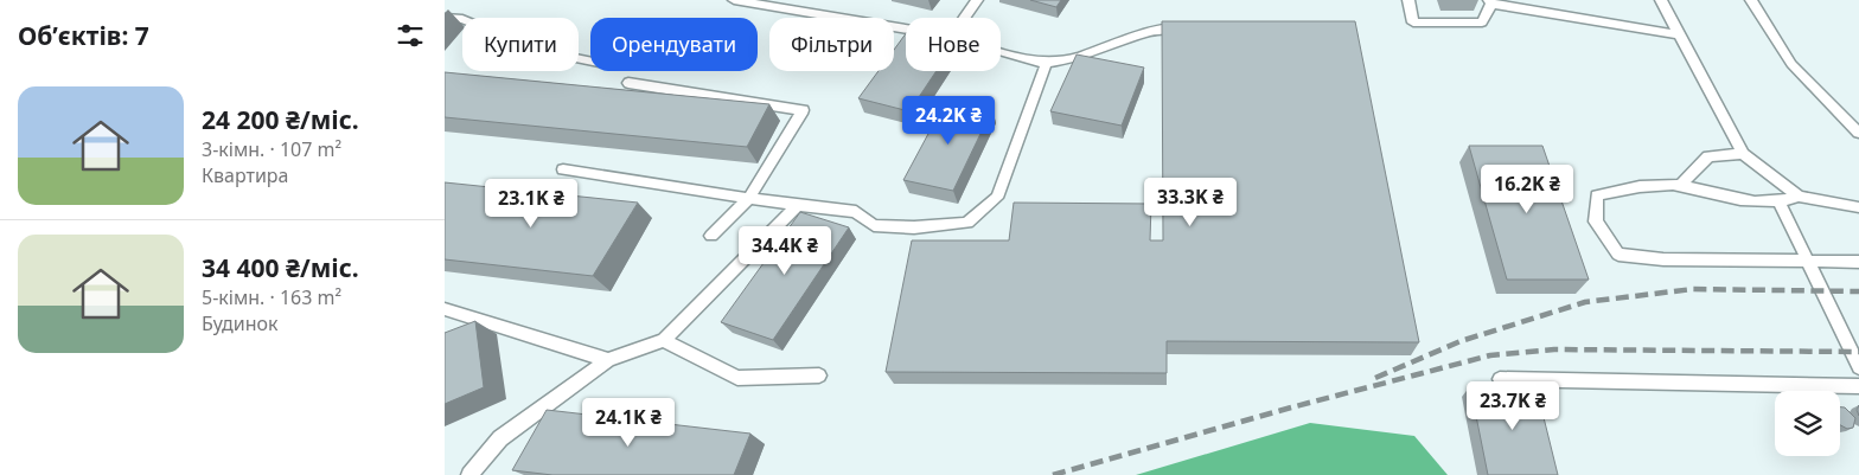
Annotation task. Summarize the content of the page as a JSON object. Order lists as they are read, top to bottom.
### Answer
{
  "page": {
    "heading": "Об’єктів: 7",
    "chip": [
      "Купити",
      "Орендувати",
      "Фільтри",
      "Нове"
    ],
    "list": [
      {
        "name": "24 200 ₴/міс.",
        "note": "3-кімн. · 107 m² · Квартира"
      },
      {
        "name": "34 400 ₴/міс.",
        "note": "5-кімн. · 163 m² · Будинок"
      }
    ],
    "price": [
      "24.2K ₴",
      "16.2K ₴",
      "33.3K ₴",
      "23.1K ₴",
      "34.4K ₴",
      "23.7K ₴",
      "24.1K ₴"
    ]
  }
}
